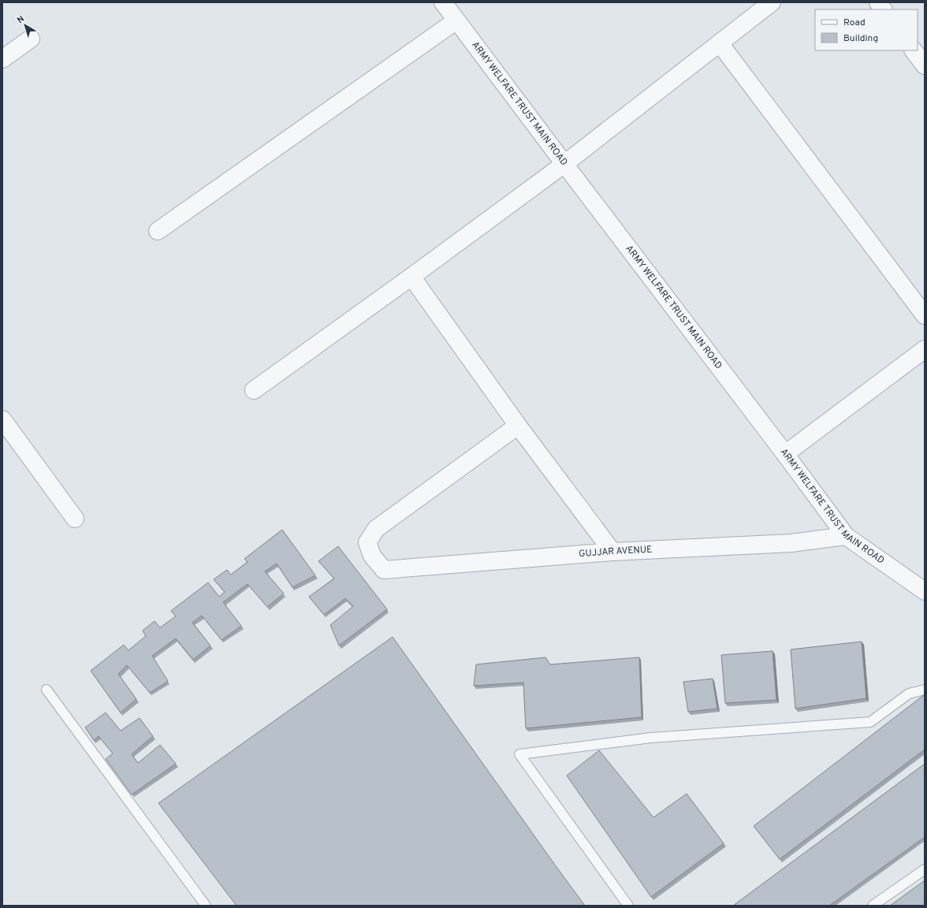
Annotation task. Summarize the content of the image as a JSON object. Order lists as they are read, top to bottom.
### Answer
{
  "streets": {
    "street": ["ARMY WELFARE TRUST MAIN ROAD", "GUJJAR AVENUE"]
  },
  "crossings": [
    ["ARMY WELFARE TRUST MAIN ROAD", "GUJJAR AVENUE"]
  ],
  "legend": ["Road", "Building"],
  "north": "top left"
}
